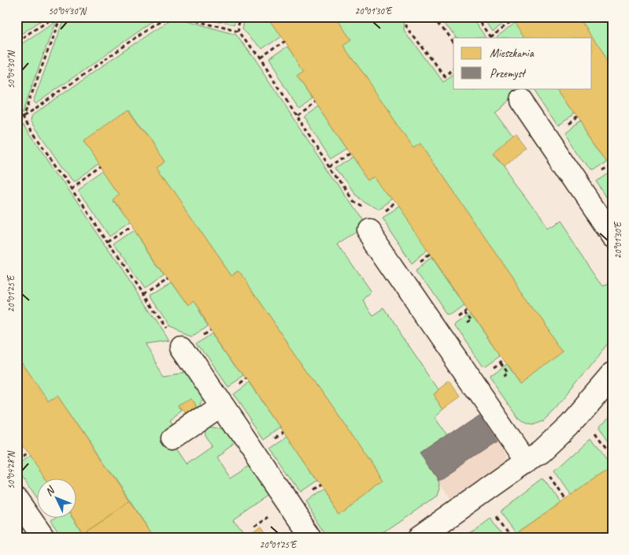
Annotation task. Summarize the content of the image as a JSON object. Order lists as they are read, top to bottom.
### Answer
{
  "legend": ["Mieszkania", "Przemysł"],
  "north": "top left",
  "coordinates": [
    "50°04'30\"N",
    "20°01'30\"E",
    "20°01'25\"E",
    "50°04'28\"N"
  ]
}
